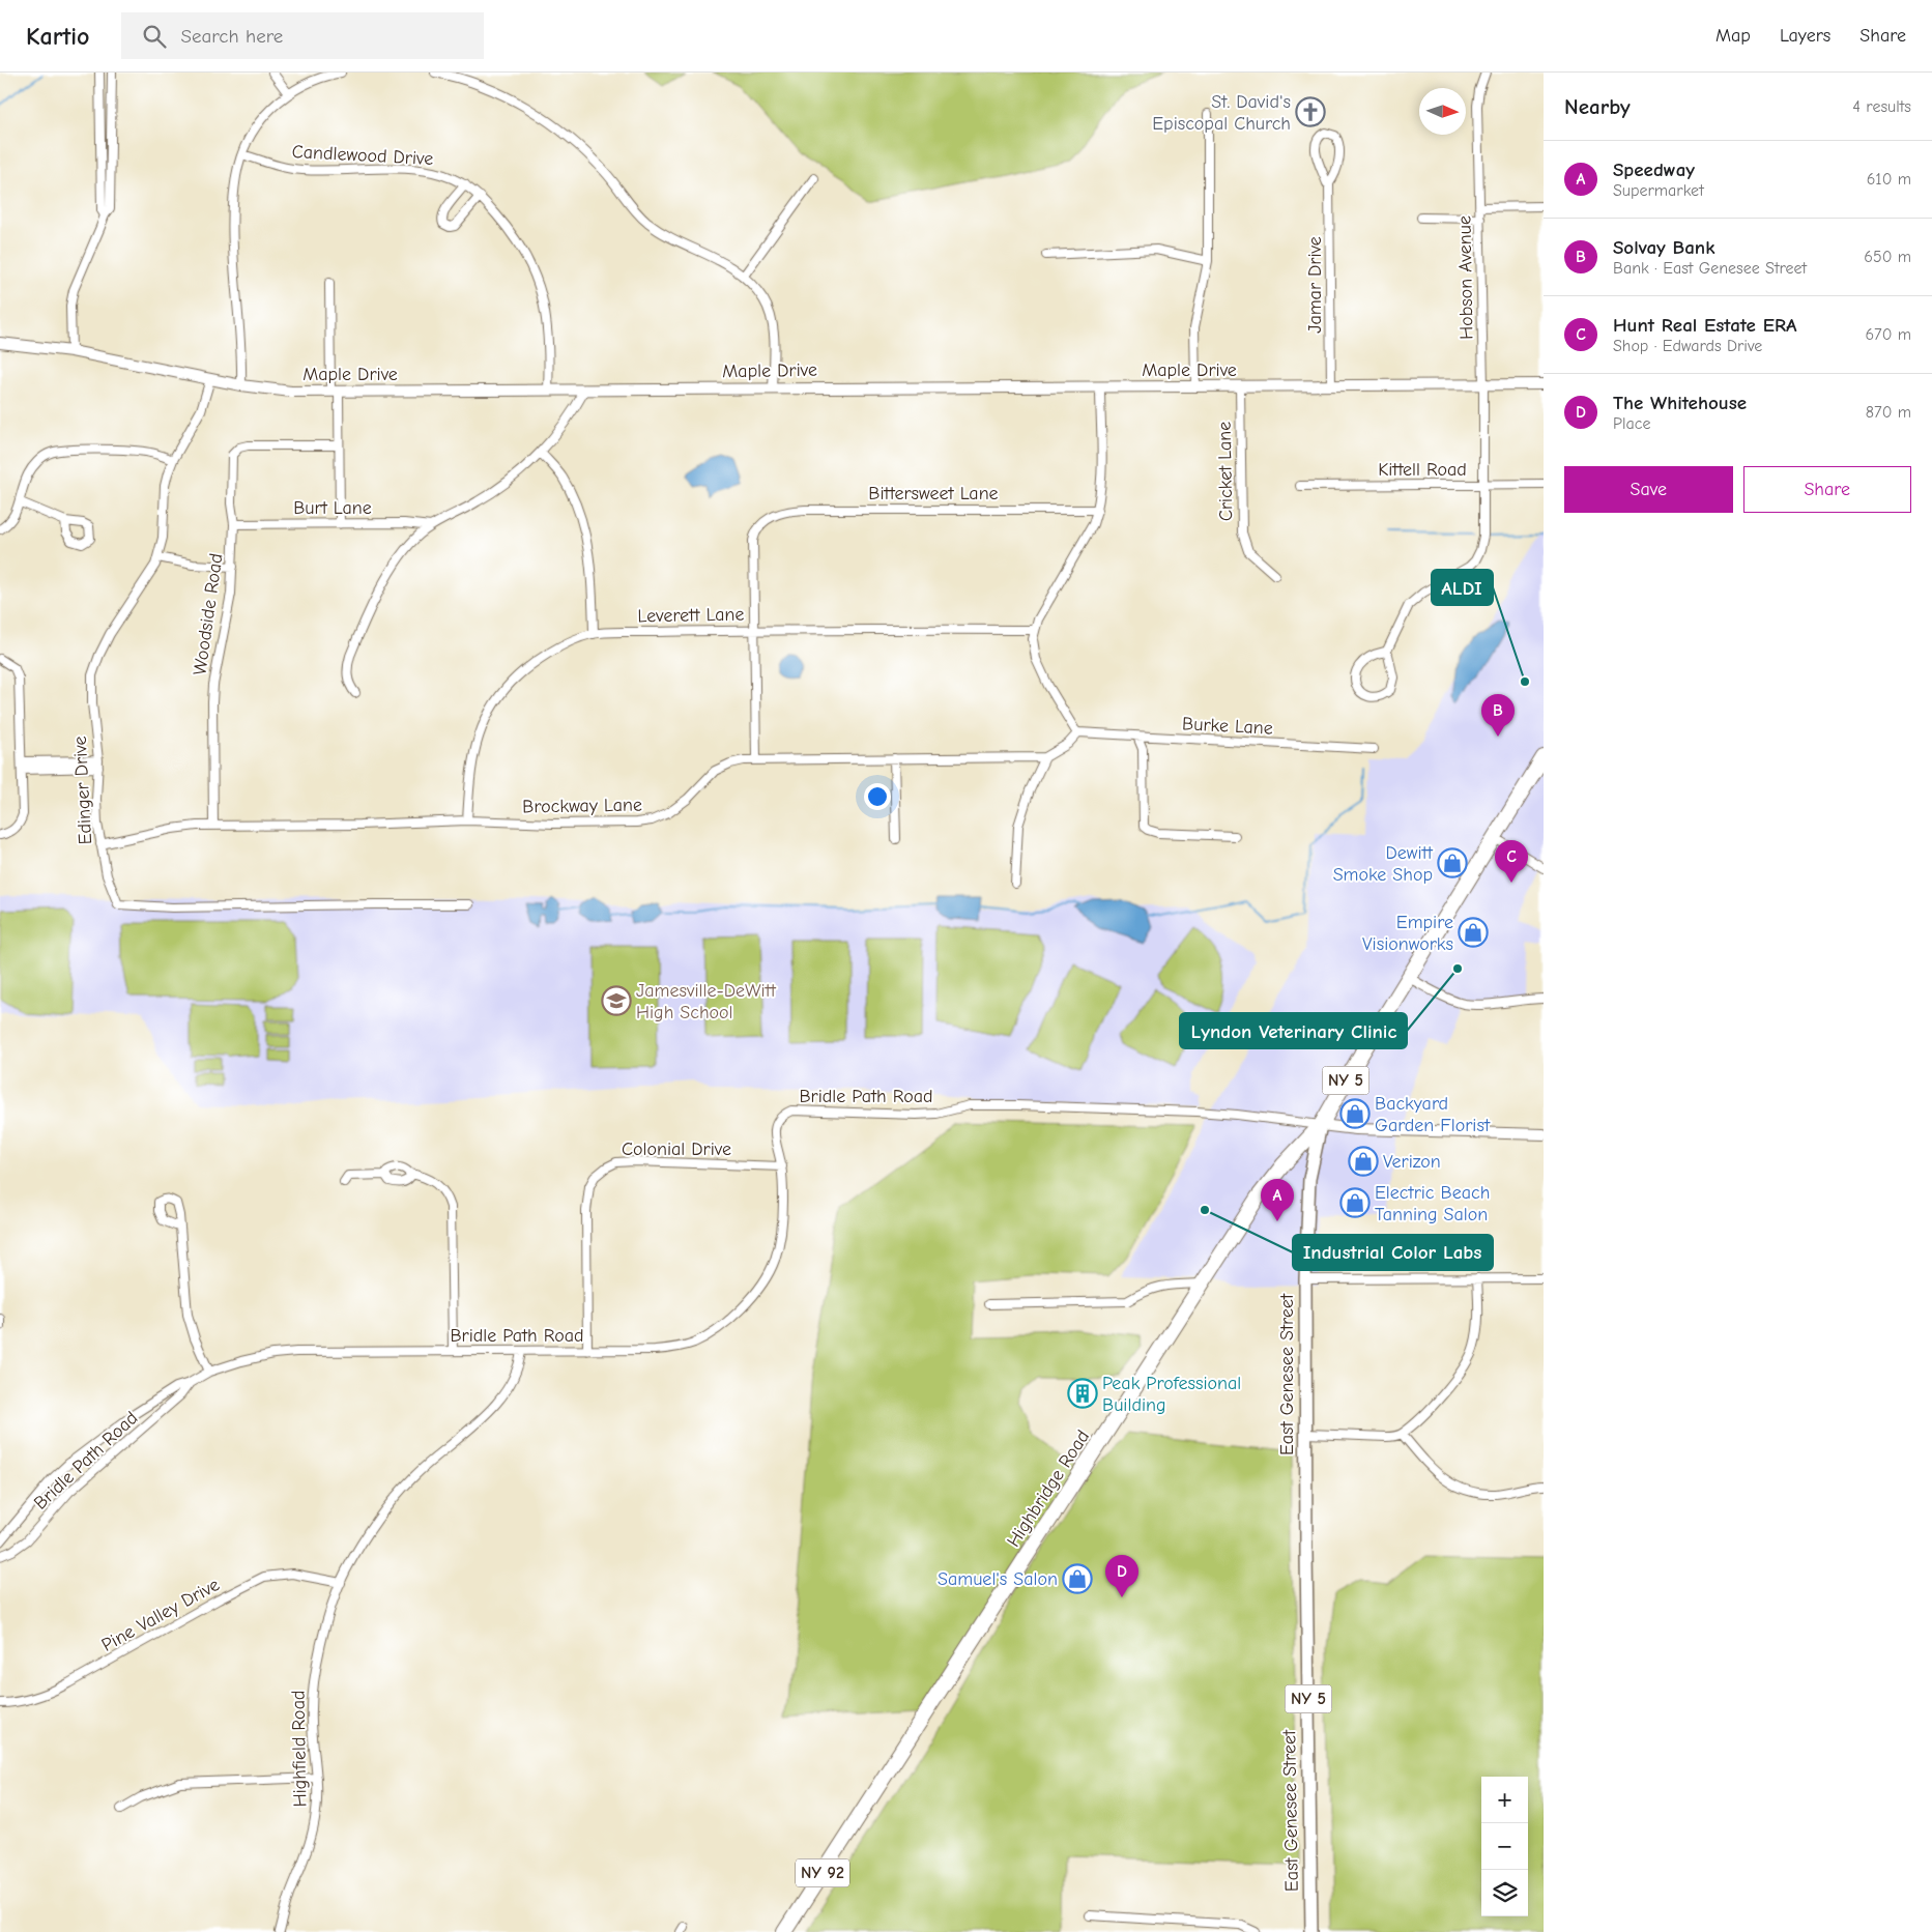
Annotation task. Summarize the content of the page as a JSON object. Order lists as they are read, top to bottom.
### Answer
{
  "streets": {
    "highway": [
      "NY 5",
      "East Genesee Street",
      "Highbridge Road",
      "NY 92"
    ],
    "street": [
      "Candlewood Drive",
      "Hobson Avenue",
      "Jamar Drive",
      "Maple Drive",
      "Kittell Road",
      "Cricket Lane",
      "Bittersweet Lane",
      "Burt Lane",
      "Woodside Road",
      "Leverett Lane",
      "Burke Lane",
      "Edinger Drive",
      "Brockway Lane",
      "Bridle Path Road",
      "Colonial Drive",
      "Pine Valley Drive",
      "Highfield Road"
    ]
  },
  "crossings": [
    ["Candlewood Drive", "Maple Drive"],
    ["Hobson Avenue", "Maple Drive"],
    ["Hobson Avenue", "Kittell Road"],
    ["Jamar Drive", "Maple Drive"],
    ["Maple Drive", "Cricket Lane"],
    ["Maple Drive", "Edinger Drive"],
    ["Bittersweet Lane", "Leverett Lane"],
    ["Burt Lane", "Woodside Road"],
    ["Woodside Road", "Brockway Lane"],
    ["Leverett Lane", "Brockway Lane"],
    ["Edinger Drive", "Brockway Lane"],
    ["Bridle Path Road", "Colonial Drive"],
    ["Bridle Path Road", "East Genesee Street"],
    ["Bridle Path Road", "Highbridge Road"],
    ["Bridle Path Road", "Highfield Road"],
    ["East Genesee Street", "Highbridge Road"],
    ["Pine Valley Drive", "Highfield Road"]
  ],
  "places": {
    "church": ["St. David's Episcopal Church"],
    "other": ["ALDI", "Lyndon Veterinary Clinic", "Industrial Color Labs"],
    "shop": [
      "Dewitt Smoke Shop",
      "Empire Visionworks",
      "Backyard Garden Florist",
      "Verizon",
      "Electric Beach Tanning Salon",
      "Samuel's Salon"
    ],
    "school or university": ["Jamesville-DeWitt High School"],
    "building": ["Peak Professional Building"]
  },
  "north": "right",
  "page": {
    "header": "Kartio",
    "search": "Search here",
    "nav": ["Map", "Layers", "Share"],
    "heading": ["Nearby", "4 results"],
    "list": [
      {
        "mark": "A",
        "name": "Speedway",
        "note": "Supermarket",
        "value": "610 m"
      },
      {
        "mark": "B",
        "name": "Solvay Bank",
        "note": "Bank · East Genesee Street",
        "value": "650 m"
      },
      {
        "mark": "C",
        "name": "Hunt Real Estate ERA",
        "note": "Shop · Edwards Drive",
        "value": "670 m"
      },
      {
        "mark": "D",
        "name": "The Whitehouse",
        "note": "Place",
        "value": "870 m"
      }
    ],
    "buttons": ["Save", "Share"],
    "pins": [
      "B",
      "C",
      "A",
      "D"
    ],
    "map_buttons": ["+", "−"]
  }
}
